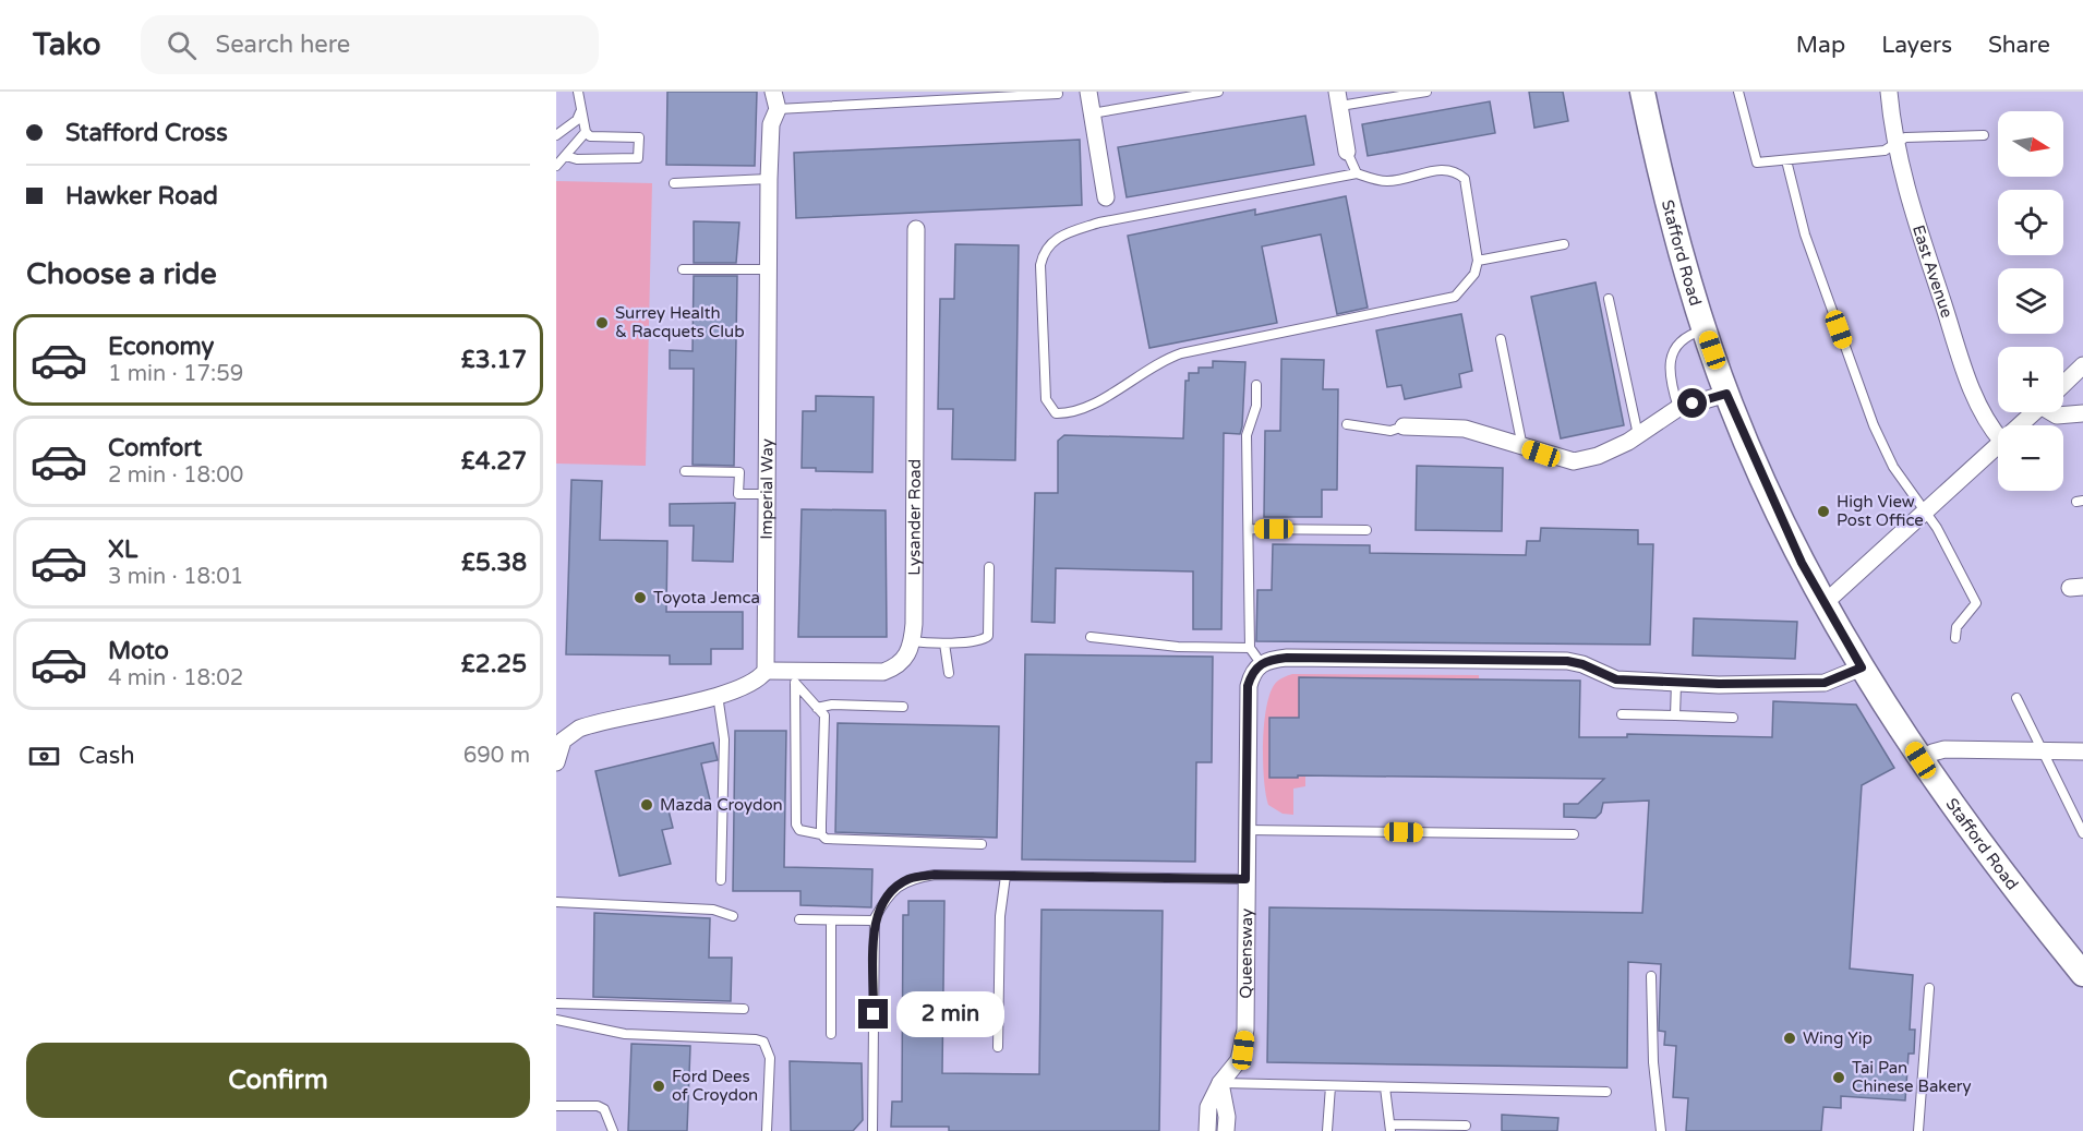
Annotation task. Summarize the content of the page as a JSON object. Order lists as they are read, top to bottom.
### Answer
{
  "streets": {
    "main road": ["Stafford Road"],
    "street": [
      "East Avenue",
      "Imperial Way",
      "Lysander Road",
      "Queensway"
    ]
  },
  "places": [
    "Surrey Health & Racquets Club",
    "High View Post Office",
    "Toyota Jemca",
    "Mazda Croydon",
    "Wing Yip",
    "Tai Pan Chinese Bakery",
    "Ford Dees of Croydon"
  ],
  "north": "right",
  "page": {
    "header": "Tako",
    "search": "Search here",
    "nav": ["Map", "Layers", "Share"],
    "banner": ["Stafford Cross", "Hawker Road"],
    "map_buttons": ["+", "−"],
    "heading": "Choose a ride",
    "list": [
      {
        "name": "Economy",
        "note": "1 min · 17:59",
        "value": "£3.17"
      },
      {
        "name": "Comfort",
        "note": "2 min · 18:00",
        "value": "£4.27"
      },
      {
        "name": "XL",
        "note": "3 min · 18:01",
        "value": "£5.38"
      },
      {
        "name": "Moto",
        "note": "4 min · 18:02",
        "value": "£2.25"
      }
    ],
    "pay": ["Cash", "690 m"],
    "bubble": "2 min",
    "buttons": "Confirm"
  }
}
